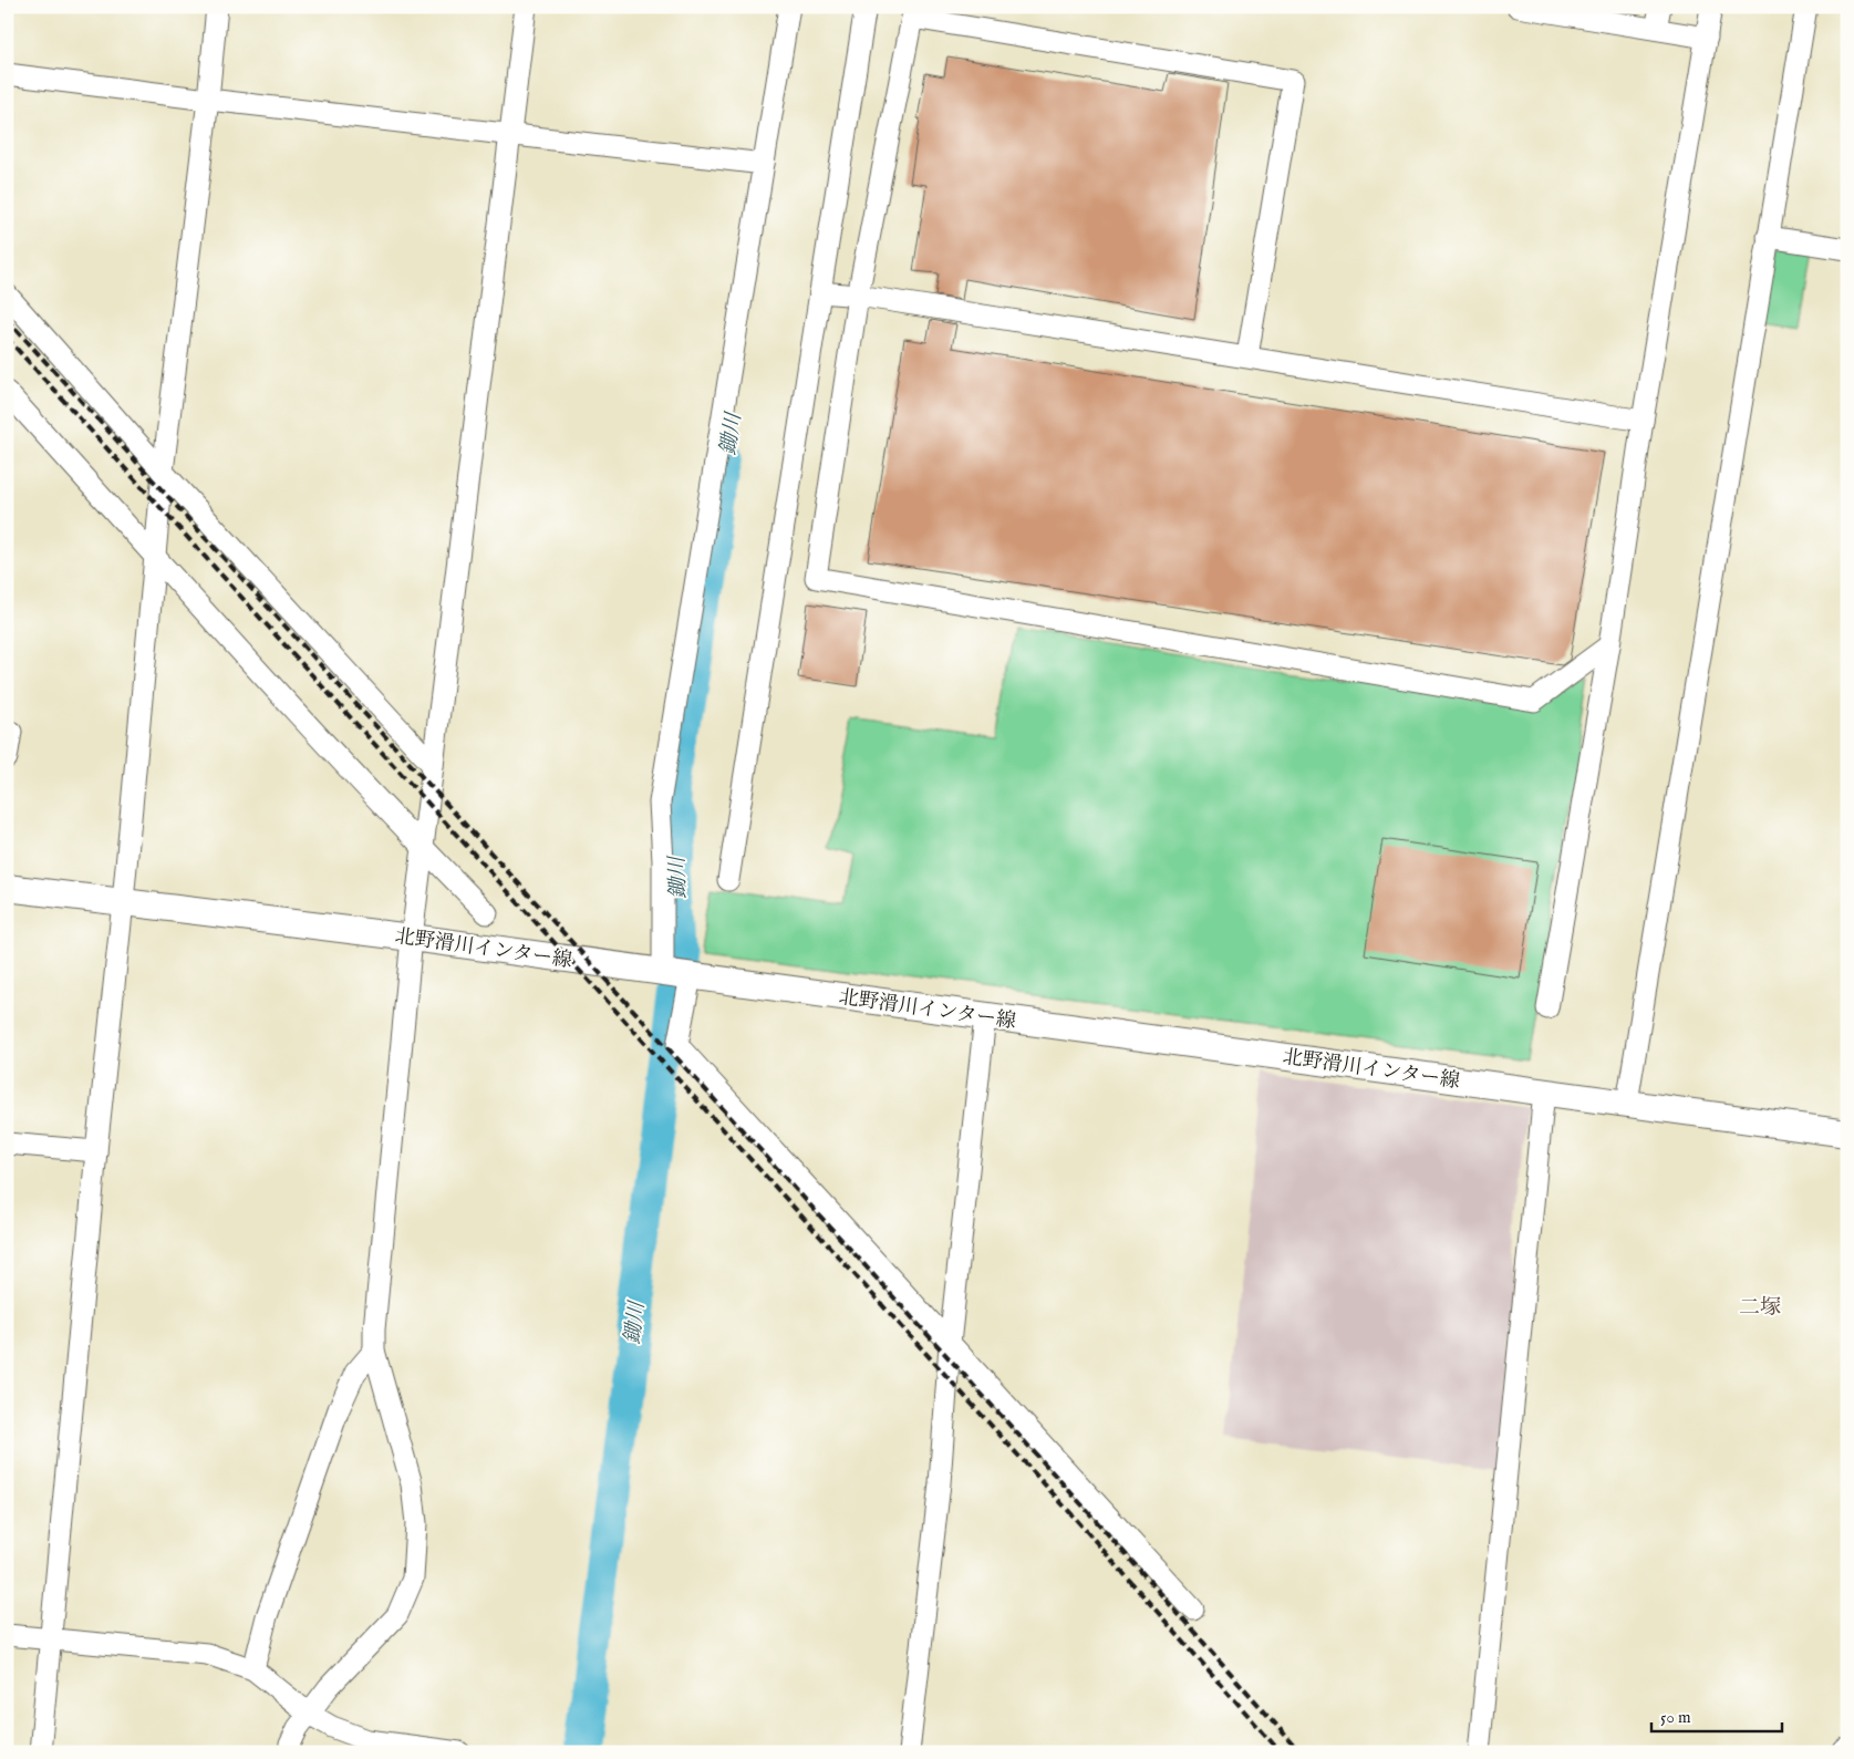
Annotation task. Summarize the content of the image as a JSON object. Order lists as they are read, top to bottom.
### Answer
{
  "streets": {
    "main road": ["北野滑川インター線"]
  },
  "districts": ["二塚"],
  "water": ["鋤川"],
  "scale_bar": "50 m"
}
